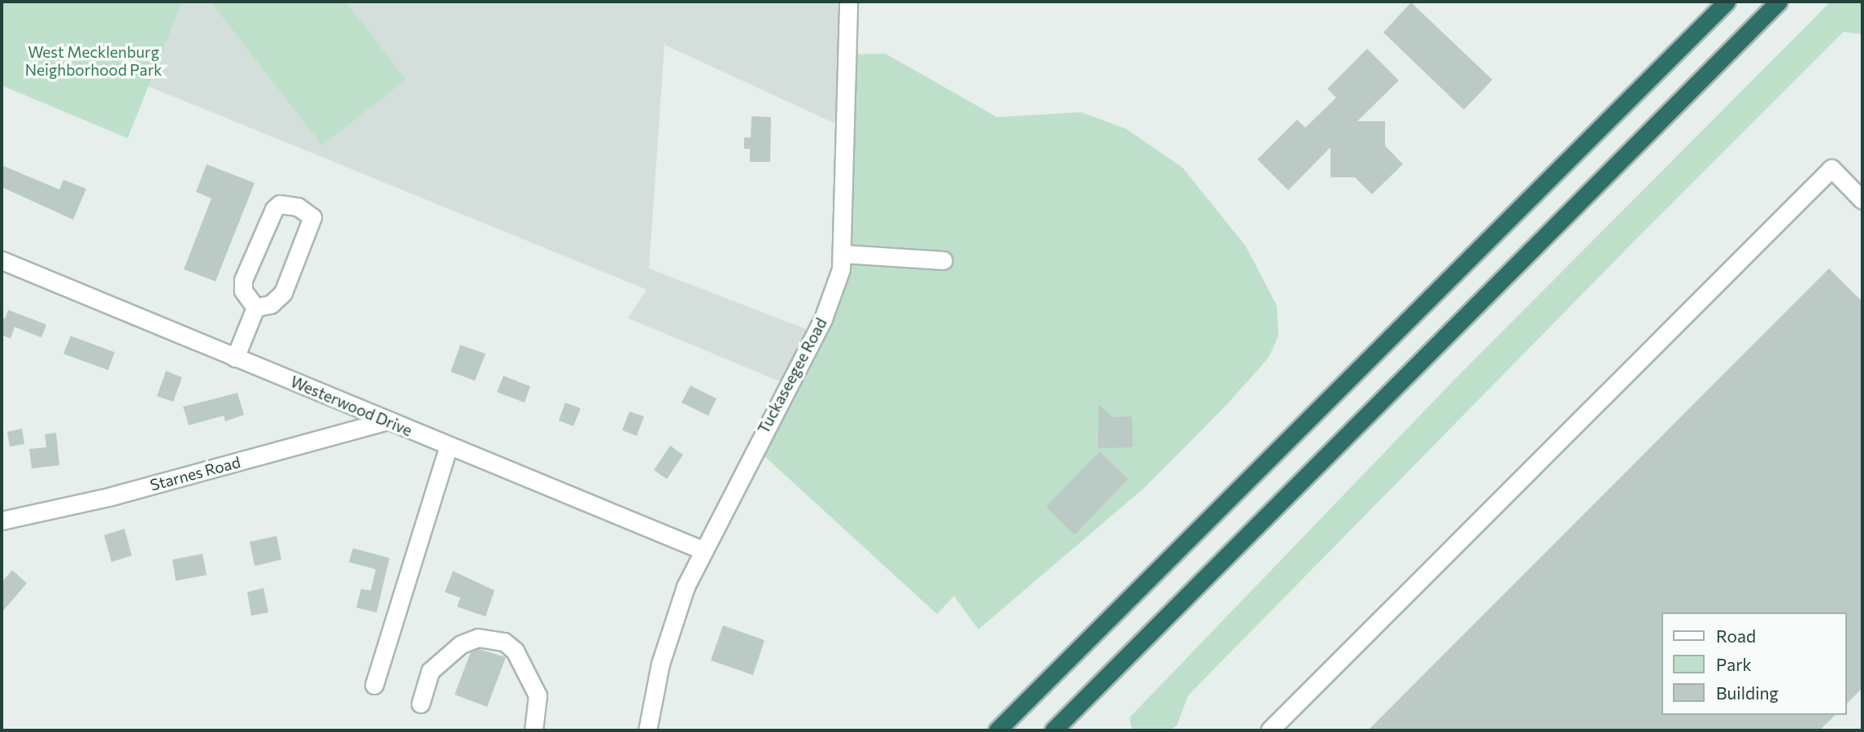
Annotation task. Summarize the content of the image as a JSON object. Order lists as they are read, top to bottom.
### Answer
{
  "streets": {
    "street": ["Tuckaseegee Road", "Westerwood Drive", "Starnes Road"]
  },
  "crossings": [
    ["Tuckaseegee Road", "Westerwood Drive"],
    ["Westerwood Drive", "Starnes Road"]
  ],
  "parks": ["West Mecklenburg Neighborhood Park"],
  "legend": ["Road", "Park", "Building"]
}
